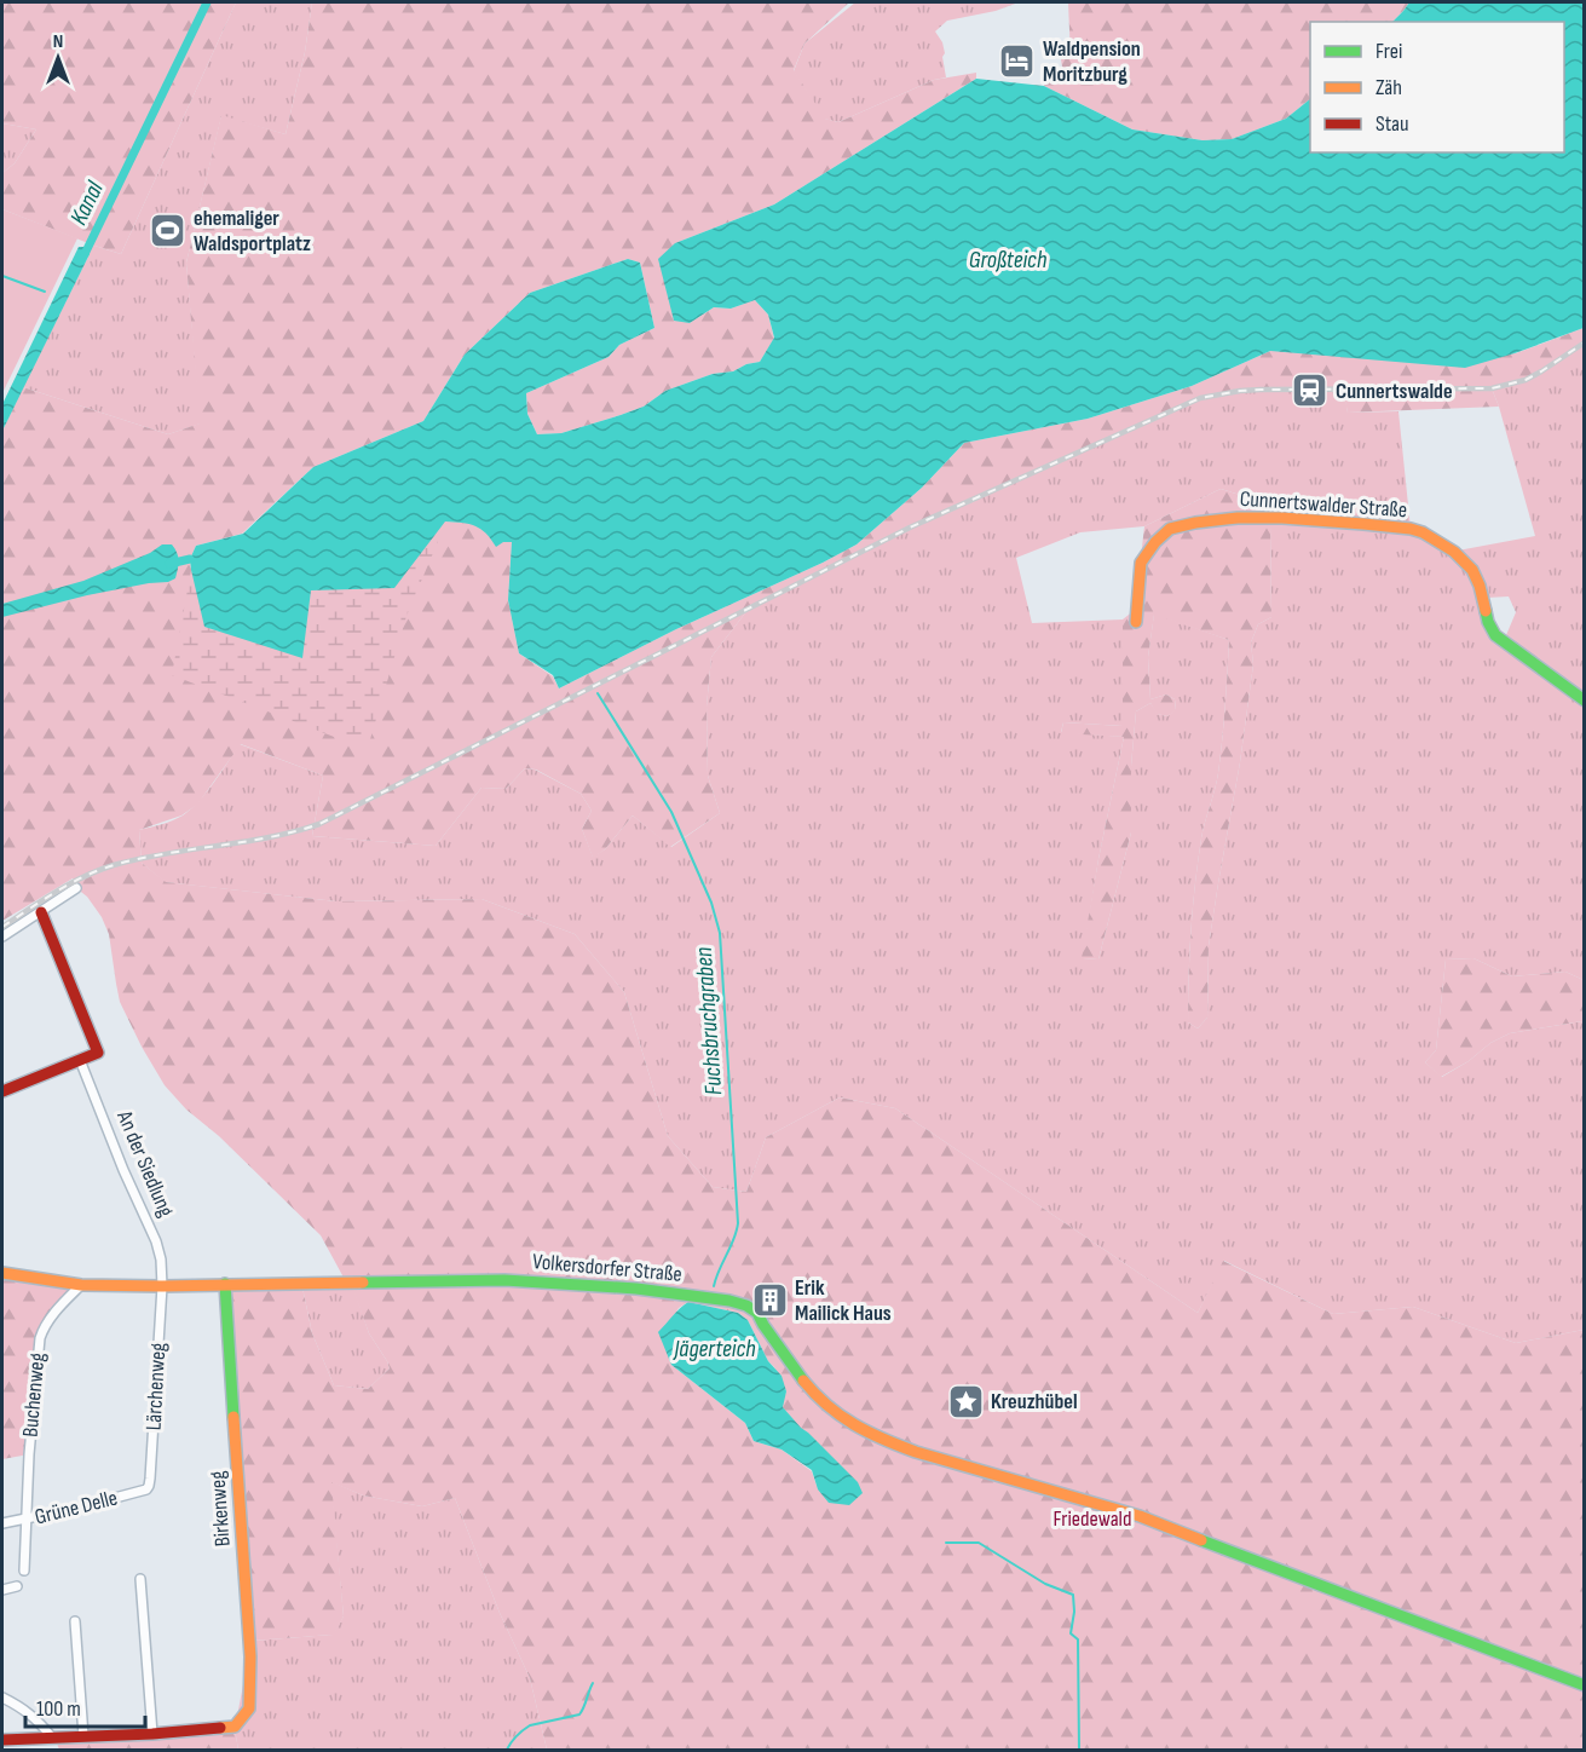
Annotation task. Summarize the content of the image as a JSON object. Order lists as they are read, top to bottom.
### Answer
{
  "streets": {
    "street": [
      "Cunnertswalder Straße",
      "An der Siedlung",
      "Volkersdorfer Straße",
      "Lärchenweg",
      "Buchenweg",
      "Grüne Delle",
      "Birkenweg"
    ]
  },
  "crossings": [
    ["An der Siedlung", "Volkersdorfer Straße"],
    ["An der Siedlung", "Lärchenweg"],
    ["Volkersdorfer Straße", "Lärchenweg"],
    ["Volkersdorfer Straße", "Buchenweg"],
    ["Volkersdorfer Straße", "Birkenweg"],
    ["Lärchenweg", "Grüne Delle"],
    ["Buchenweg", "Grüne Delle"]
  ],
  "water": [
    "Kanal",
    "Großteich",
    "Fuchsbruchgraben",
    "Jägerteich"
  ],
  "parks": ["Friedewald"],
  "places": {
    "hotel": ["Waldpension Moritzburg"],
    "sports": ["ehemaliger Waldsportplatz"],
    "station": ["Cunnertswalde"],
    "building": ["Erik Mailick Haus"],
    "place": ["Kreuzhübel"]
  },
  "legend": ["Frei", "Zäh", "Stau"],
  "scale_bar": "100 m",
  "north": "top"
}
